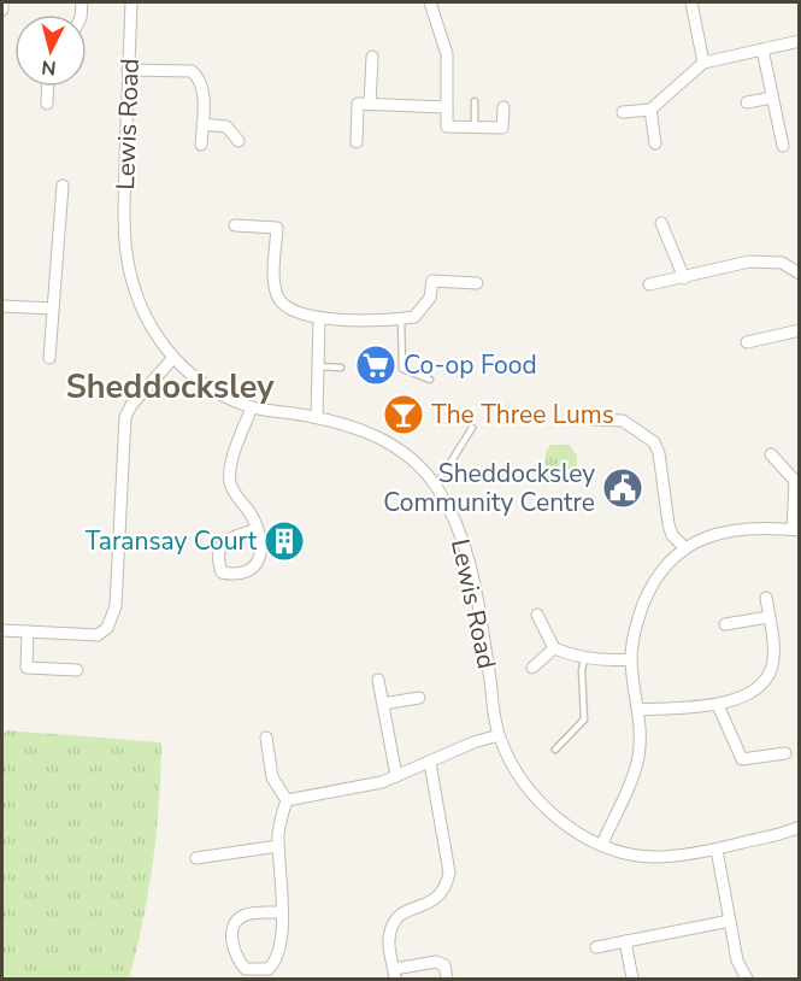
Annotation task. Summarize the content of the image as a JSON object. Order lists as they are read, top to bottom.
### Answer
{
  "streets": {
    "street": ["Lewis Road"]
  },
  "districts": ["Sheddocksley"],
  "places": {
    "supermarket": ["Co-op Food"],
    "bar": ["The Three Lums"],
    "public building": ["Sheddocksley Community Centre"],
    "building": ["Taransay Court"]
  },
  "north": "bottom"
}
